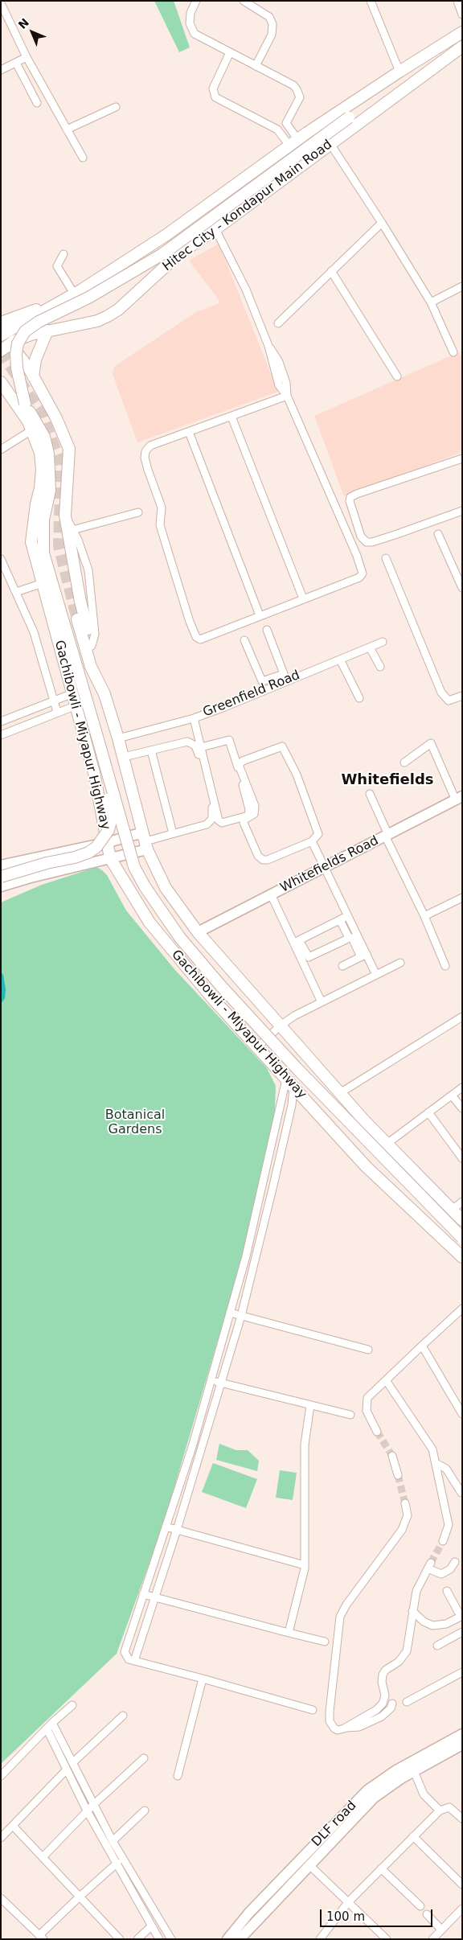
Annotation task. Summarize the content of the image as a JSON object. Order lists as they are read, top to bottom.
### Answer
{
  "streets": {
    "main road": [
      "Hitec City - Kondapur Main Road",
      "Gachibowli - Miyapur Highway",
      "Whitefields Road",
      "DLF road"
    ],
    "street": ["Greenfield Road"]
  },
  "crossings": [
    ["Greenfield Road", "Gachibowli - Miyapur Highway"],
    ["Gachibowli - Miyapur Highway", "Whitefields Road"]
  ],
  "districts": ["Whitefields"],
  "parks": ["Botanical Gardens"],
  "scale_bar": "100 m",
  "north": "top left"
}
